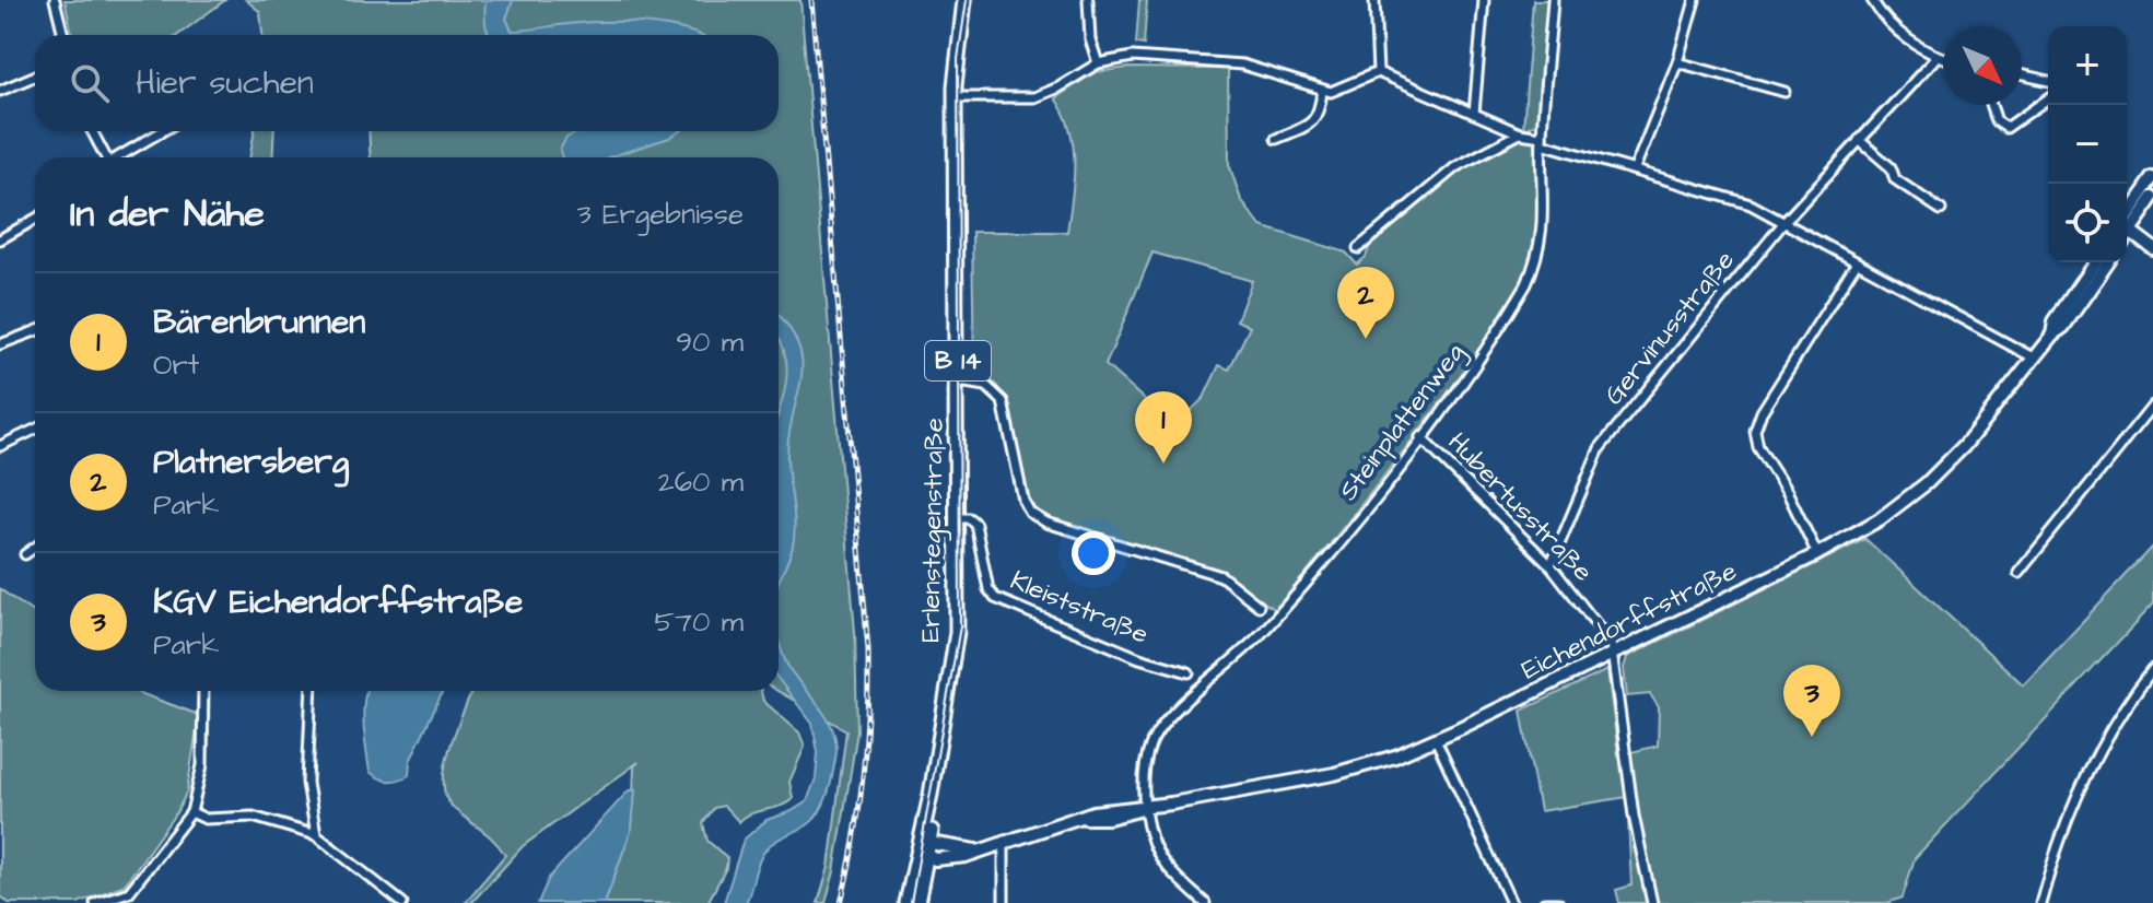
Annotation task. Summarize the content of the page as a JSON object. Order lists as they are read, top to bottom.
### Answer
{
  "streets": {
    "main road": ["B 14", "Erlenstegenstraße"],
    "street": [
      "Gervinusstraße",
      "Steinplattenweg",
      "Hubertusstraße",
      "Kleiststraße",
      "Eichendorffstraße"
    ]
  },
  "crossings": [
    ["Gervinusstraße", "Hubertusstraße"],
    ["Steinplattenweg", "Hubertusstraße"],
    ["Steinplattenweg", "Eichendorffstraße"],
    ["Hubertusstraße", "Eichendorffstraße"],
    ["Erlenstegenstraße", "Kleiststraße"],
    ["Erlenstegenstraße", "Eichendorffstraße"]
  ],
  "north": "bottom right",
  "page": {
    "map_buttons": ["+", "−"],
    "search": "Hier suchen",
    "heading": ["In der Nähe", "3 Ergebnisse"],
    "pins": ["2", "1", "3"],
    "list": [
      {
        "mark": "1",
        "name": "Bärenbrunnen",
        "note": "Ort",
        "value": "90 m"
      },
      {
        "mark": "2",
        "name": "Platnersberg",
        "note": "Park",
        "value": "260 m"
      },
      {
        "mark": "3",
        "name": "KGV Eichendorffstraße",
        "note": "Park",
        "value": "570 m"
      }
    ]
  }
}
